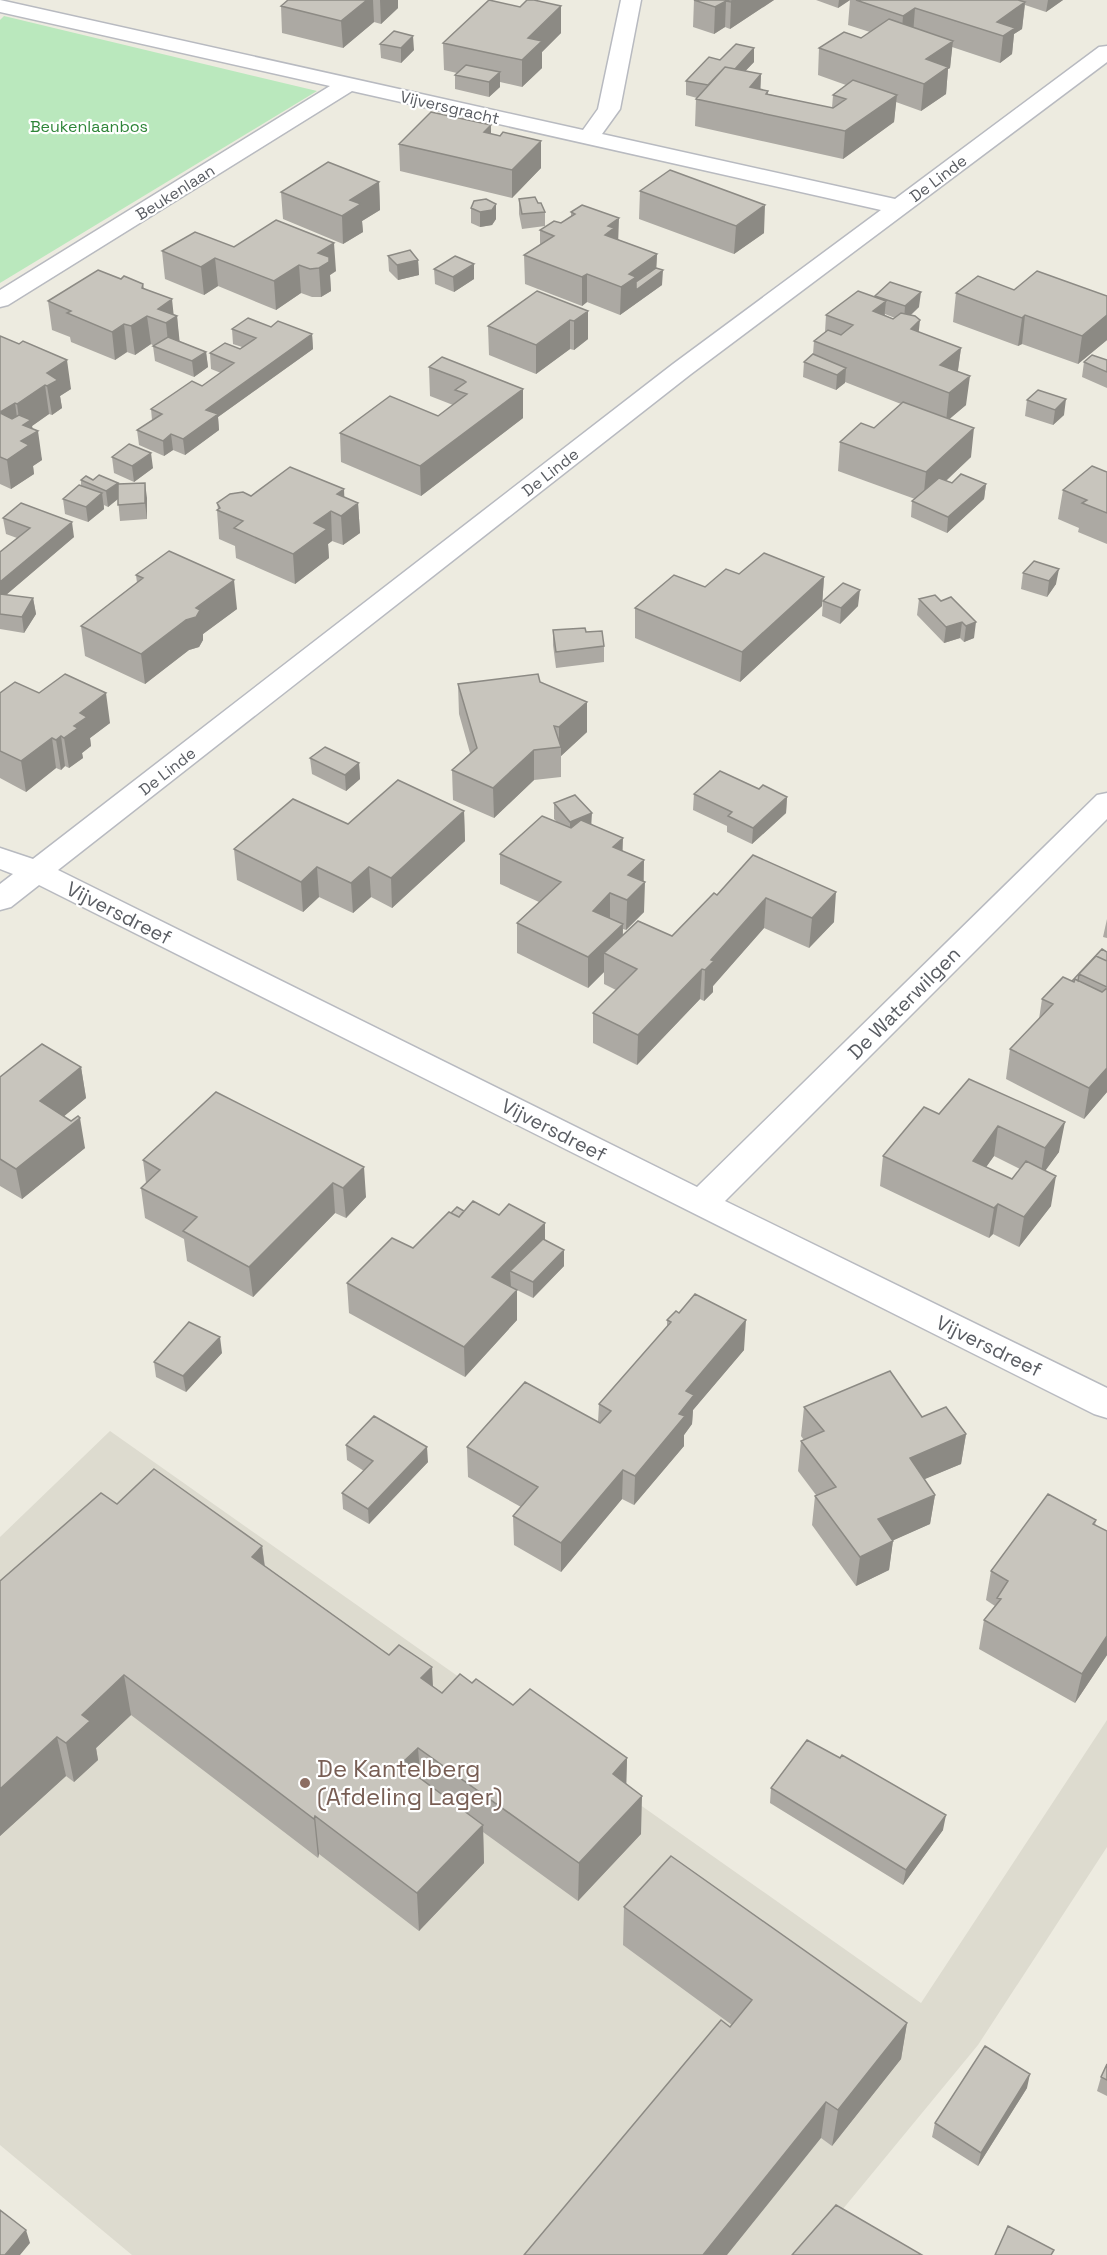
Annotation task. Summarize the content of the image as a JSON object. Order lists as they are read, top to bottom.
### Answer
{
  "streets": {
    "street": [
      "Vijversgracht",
      "De Linde",
      "Beukenlaan",
      "Vijversdreef",
      "De Waterwilgen"
    ]
  },
  "crossings": [
    ["Vijversgracht", "De Linde"],
    ["Vijversgracht", "Beukenlaan"],
    ["De Linde", "Vijversdreef"],
    ["Vijversdreef", "De Waterwilgen"]
  ],
  "parks": ["Beukenlaanbos"],
  "places": ["De Kantelberg (Afdeling Lager)"]
}
